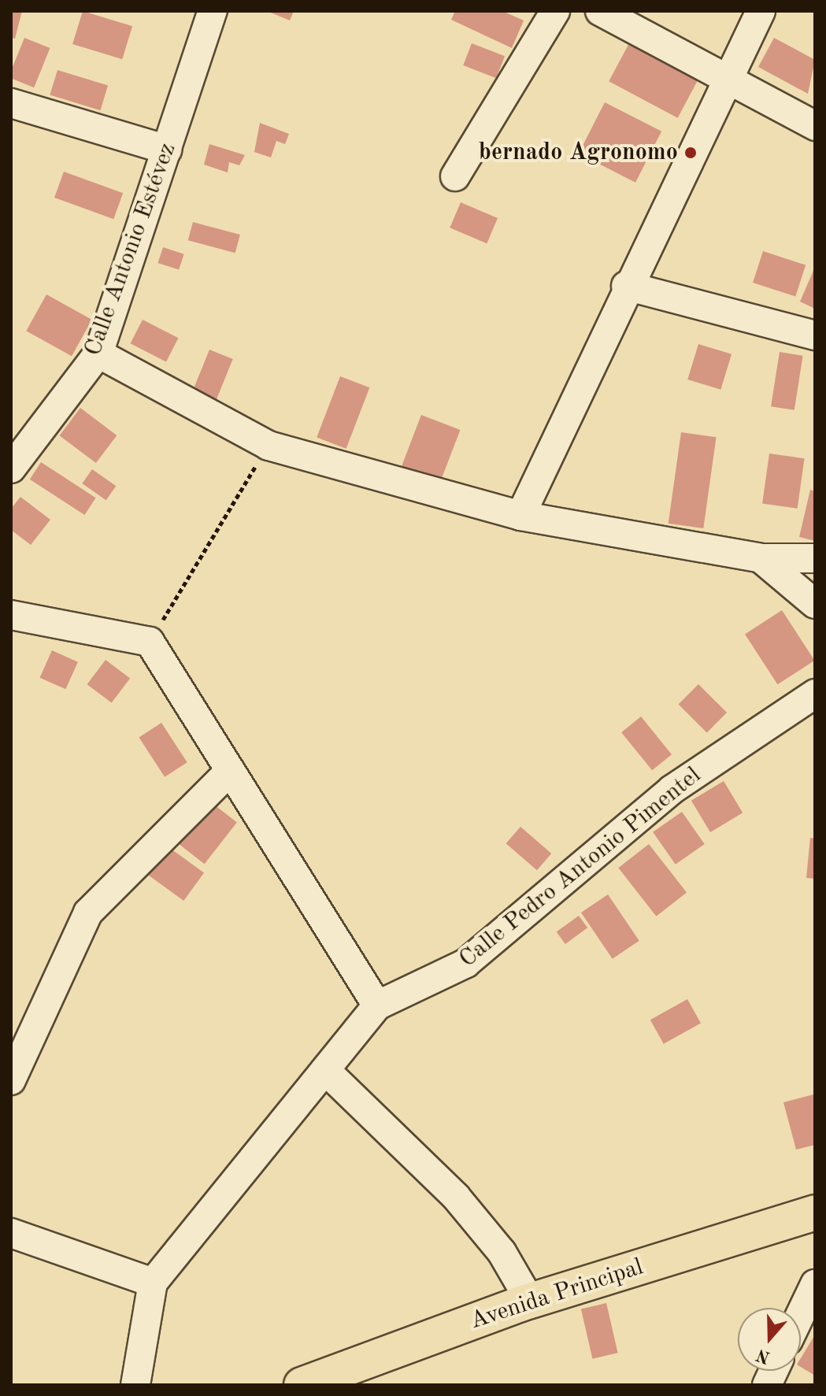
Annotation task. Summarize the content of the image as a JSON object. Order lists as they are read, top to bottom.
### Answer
{
  "streets": {
    "main road": ["Avenida Principal"],
    "street": ["Calle Antonio Estévez", "Calle Pedro Antonio Pimentel"]
  },
  "places": ["bernado Agronomo"],
  "north": "bottom"
}
